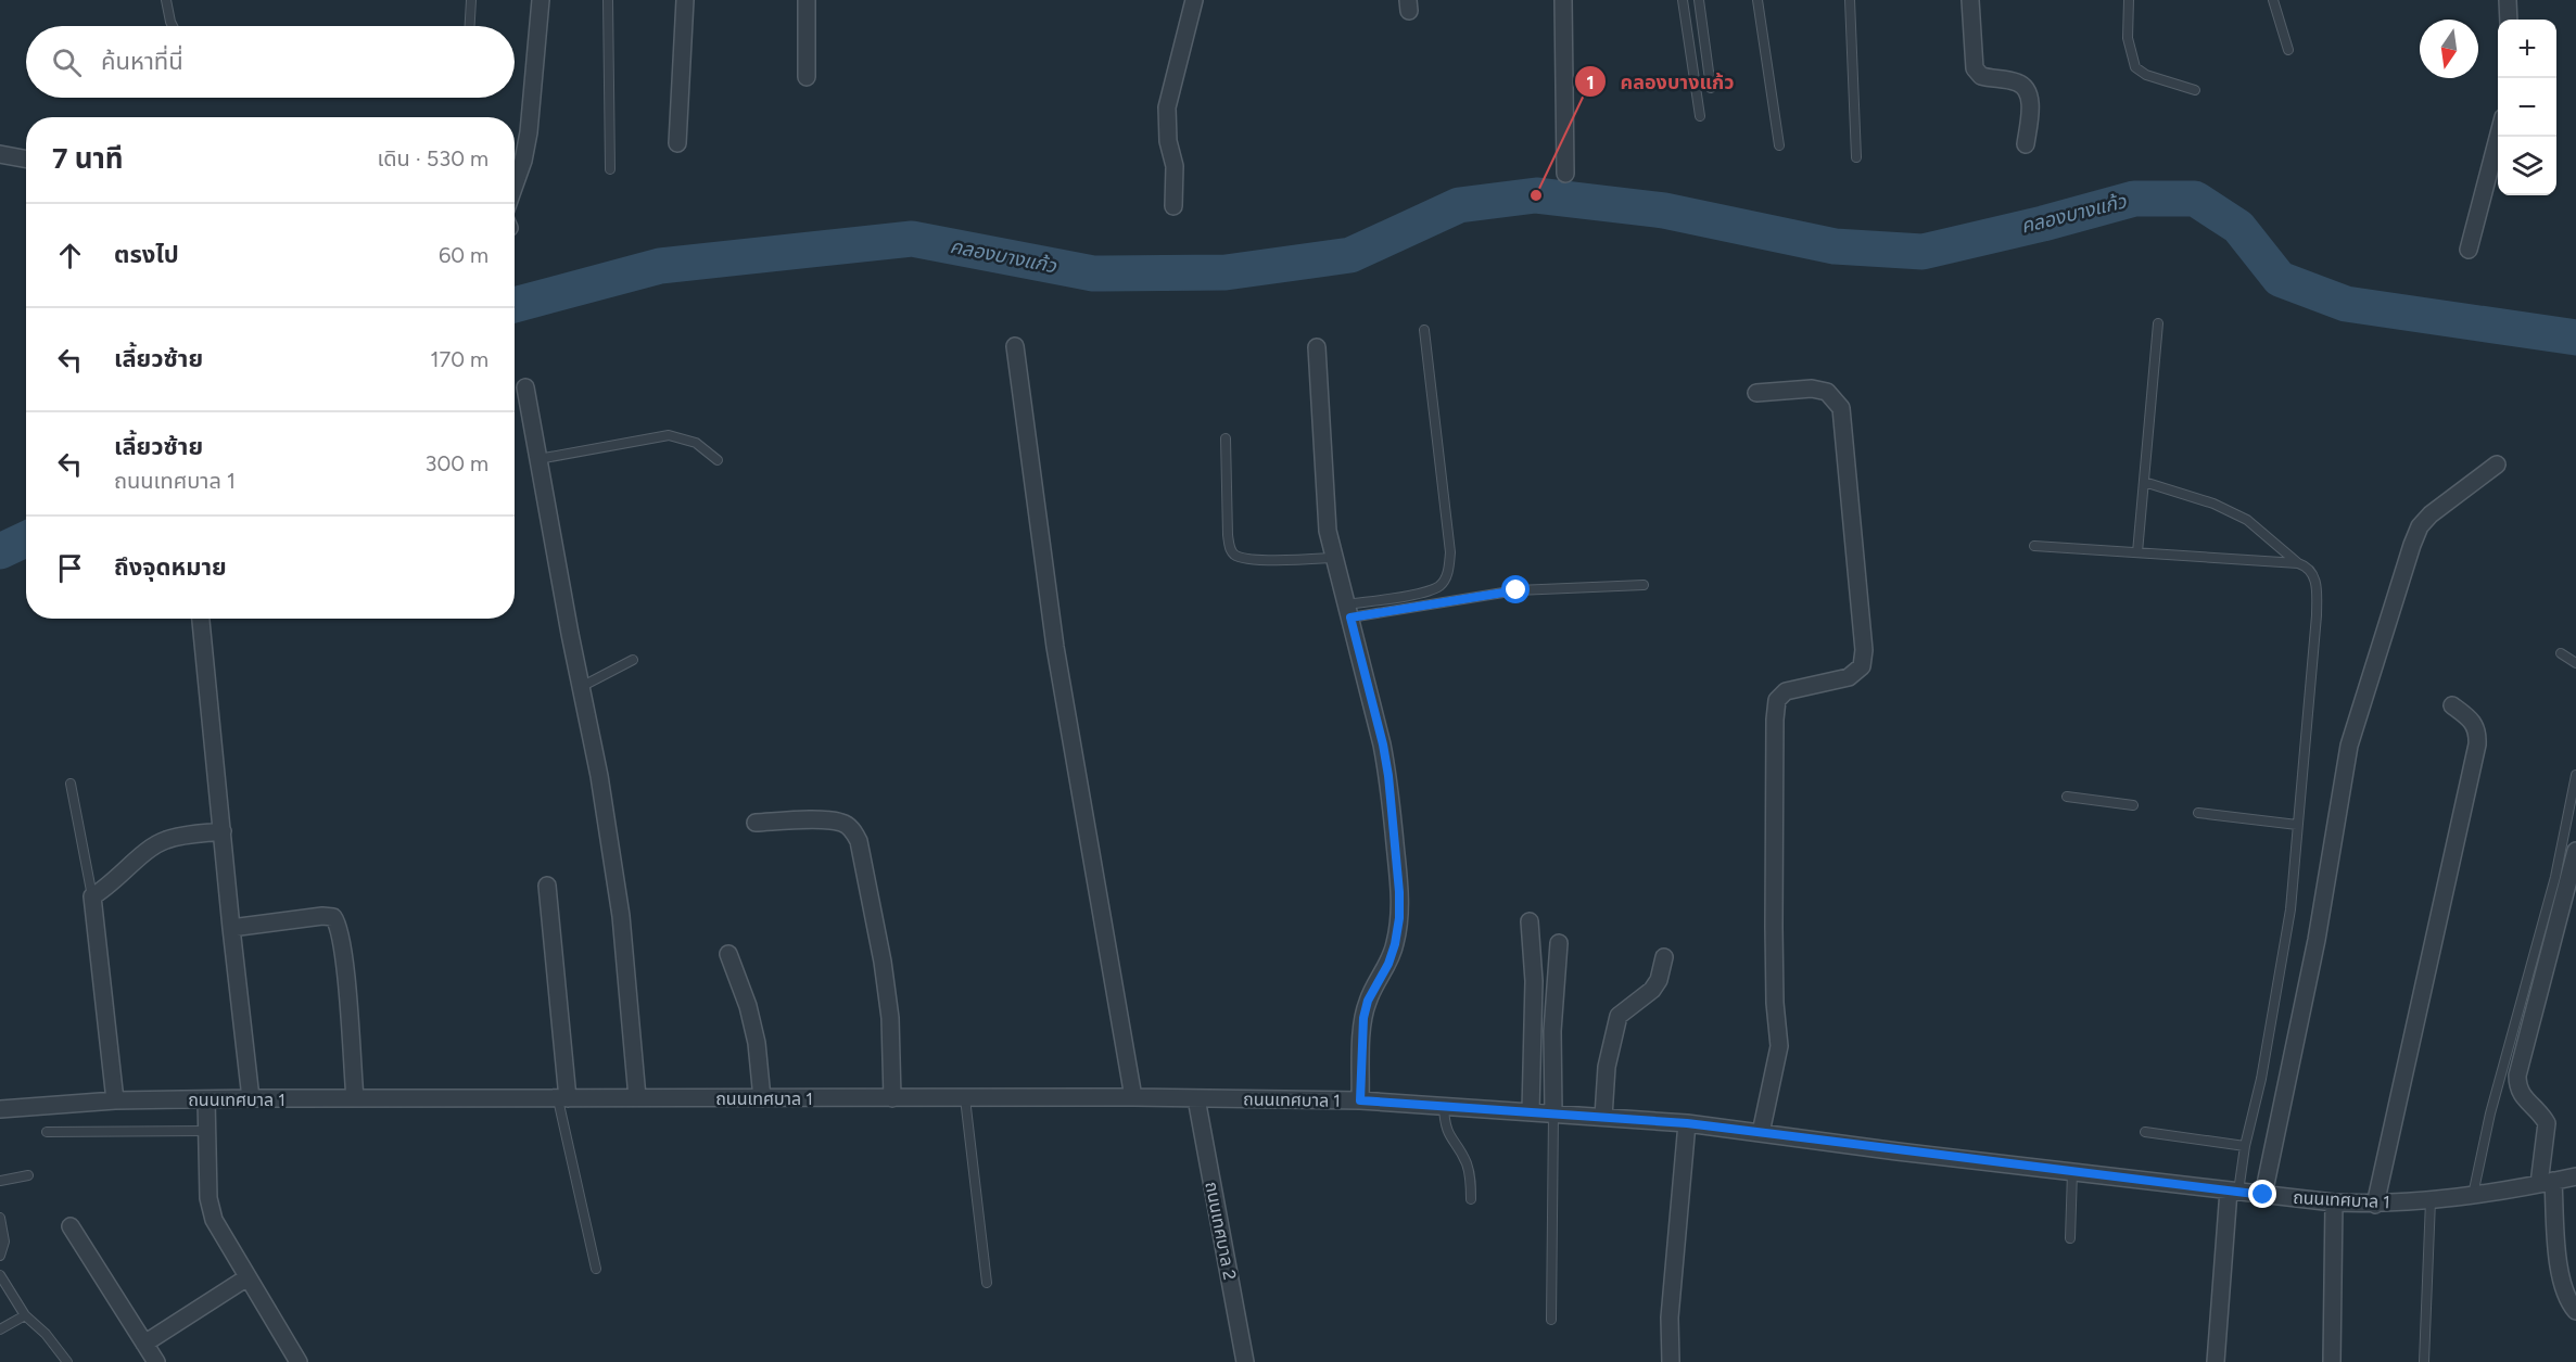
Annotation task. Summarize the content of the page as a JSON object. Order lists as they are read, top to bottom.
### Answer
{
  "streets": {
    "street": ["ถนนเทศบาล 1", "ถนนเทศบาล 2"]
  },
  "crossings": [
    ["ถนนเทศบาล 1", "ถนนเทศบาล 2"]
  ],
  "water": ["คลองบางแก้ว"],
  "places": ["คลองบางแก้ว"],
  "north": "bottom",
  "page": {
    "map_buttons": ["+", "−"],
    "search": "ค้นหาที่นี่",
    "heading": ["7 นาที", "เดิน · 530 m"],
    "list": [
      ["ตรงไป", "60 m"],
      ["เลี้ยวซ้าย", "170 m"],
      ["เลี้ยวซ้าย", "ถนนเทศบาล 1", "300 m"],
      "ถึงจุดหมาย"
    ]
  }
}
